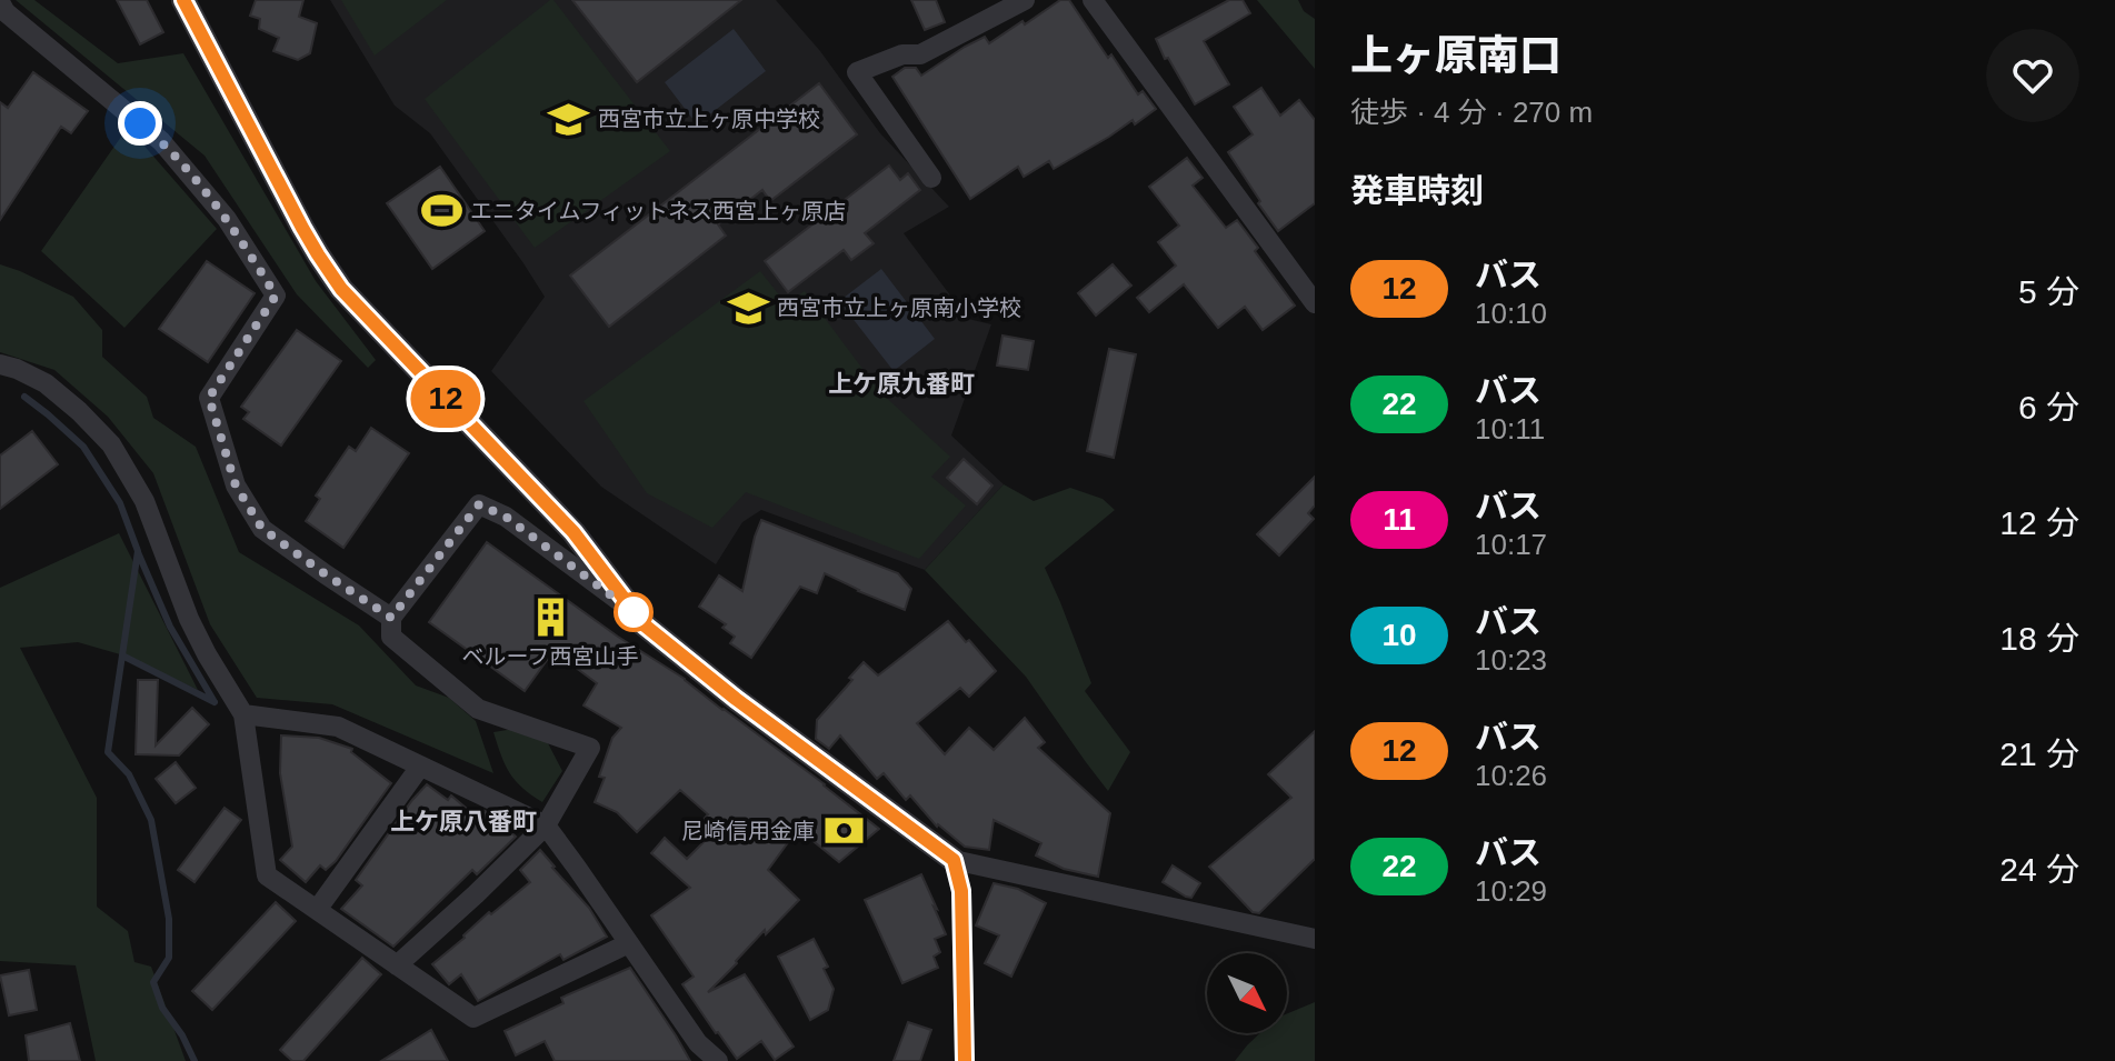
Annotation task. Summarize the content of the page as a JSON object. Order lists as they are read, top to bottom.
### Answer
{
  "districts": ["上ケ原九番町", "上ケ原八番町"],
  "places": {
    "school or university": ["西宮市立上ヶ原中学校", "西宮市立上ヶ原南小学校"],
    "sports": ["エニタイムフィットネス西宮上ヶ原店"],
    "building": ["ベルーフ西宮山手"],
    "bank": ["尼崎信用金庫"]
  },
  "lines": ["bus line 12"],
  "north": "bottom right",
  "page": {
    "on_map": "12",
    "heading": [
      ["上ヶ原南口", "徒歩 · 4 分 · 270 m"],
      "発車時刻"
    ],
    "list": [
      {
        "mark": "12",
        "name": "バス",
        "note": "10:10",
        "value": "5 分"
      },
      {
        "mark": "22",
        "name": "バス",
        "note": "10:11",
        "value": "6 分"
      },
      {
        "mark": "11",
        "name": "バス",
        "note": "10:17",
        "value": "12 分"
      },
      {
        "mark": "10",
        "name": "バス",
        "note": "10:23",
        "value": "18 分"
      },
      {
        "mark": "12",
        "name": "バス",
        "note": "10:26",
        "value": "21 分"
      },
      {
        "mark": "22",
        "name": "バス",
        "note": "10:29",
        "value": "24 分"
      }
    ]
  }
}
